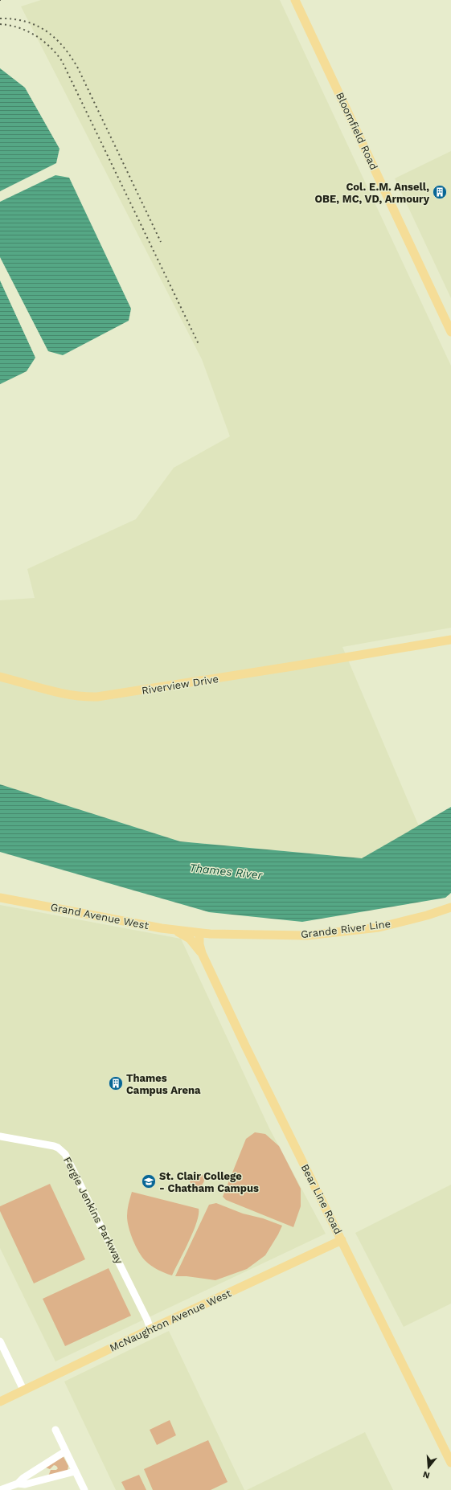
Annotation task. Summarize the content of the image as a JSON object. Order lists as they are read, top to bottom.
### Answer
{
  "streets": {
    "main road": [
      "Bloomfield Road",
      "Riverview Drive",
      "Grand Avenue West",
      "Grande River Line",
      "Bear Line Road",
      "McNaughton Avenue West"
    ],
    "street": ["Fergie Jenkins Parkway"]
  },
  "crossings": [
    ["Grand Avenue West", "Grande River Line"],
    ["Grand Avenue West", "Bear Line Road"],
    ["Grande River Line", "Bear Line Road"],
    ["Bear Line Road", "McNaughton Avenue West"],
    ["Fergie Jenkins Parkway", "McNaughton Avenue West"]
  ],
  "water": ["Thames River"],
  "places": {
    "building": ["Col. E.M. Ansell, OBE, MC, VD, Armoury", "Thames Campus Arena"],
    "school or university": ["St. Clair College - Chatham Campus"]
  },
  "north": "bottom"
}
